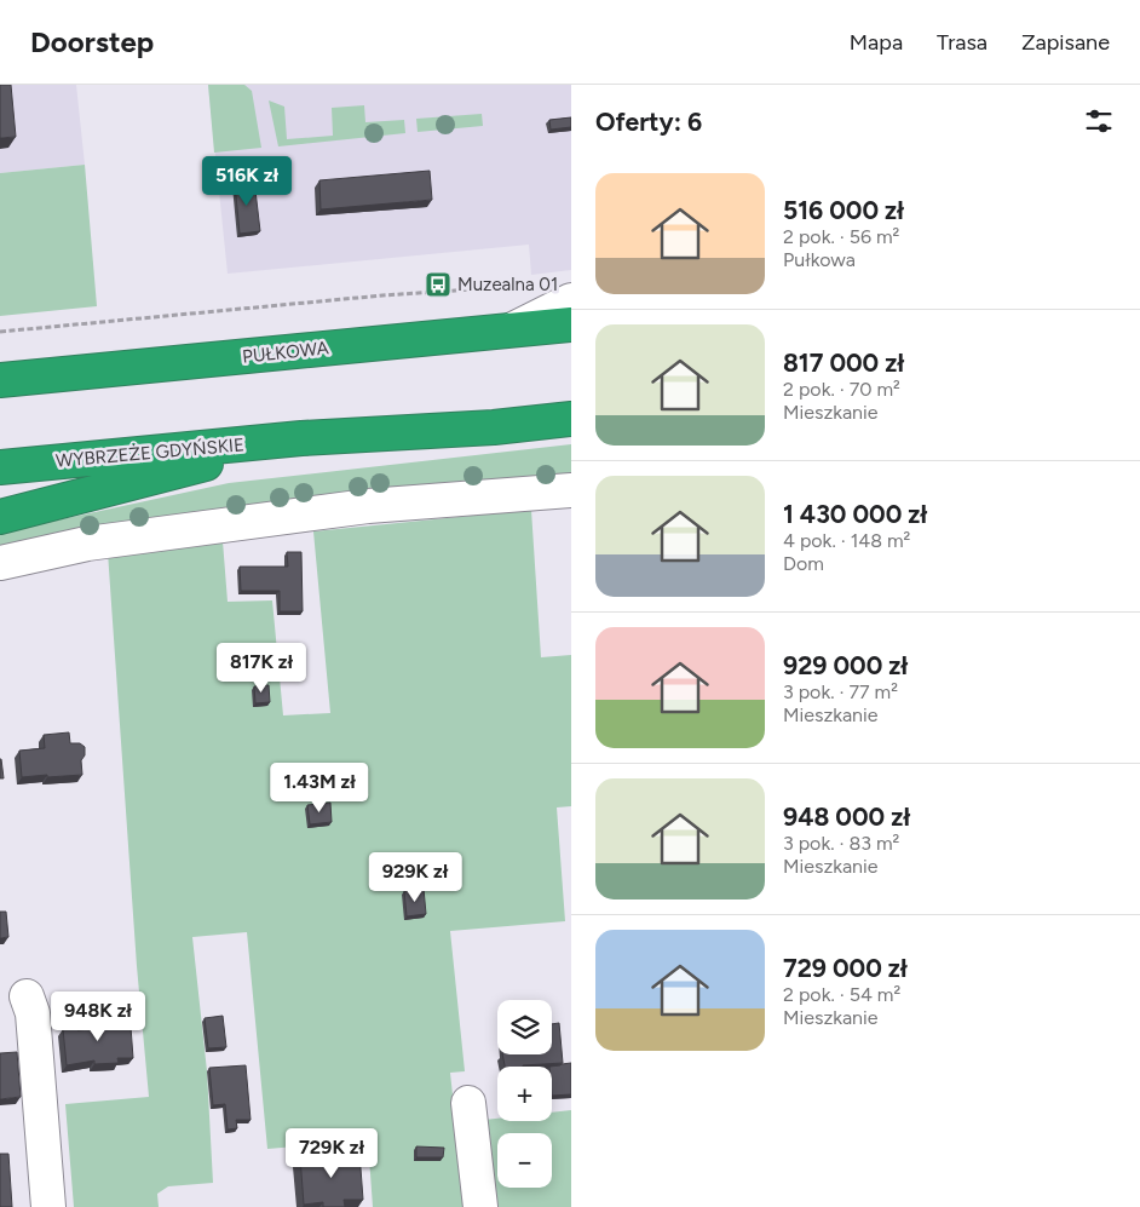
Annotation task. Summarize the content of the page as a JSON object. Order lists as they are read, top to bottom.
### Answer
{
  "streets": {
    "highway": ["PUŁKOWA", "WYBRZEŻE GDYŃSKIE"]
  },
  "places": {
    "bus stop": ["Muzealna 01"]
  },
  "page": {
    "header": "Doorstep",
    "nav": ["Mapa", "Trasa", "Zapisane"],
    "heading": "Oferty: 6",
    "price": [
      "516K zł",
      "817K zł",
      "1.43M zł",
      "929K zł",
      "948K zł",
      "729K zł"
    ],
    "list": [
      {
        "name": "516 000 zł",
        "note": "2 pok. · 56 m² · Pułkowa"
      },
      {
        "name": "817 000 zł",
        "note": "2 pok. · 70 m² · Mieszkanie"
      },
      {
        "name": "1 430 000 zł",
        "note": "4 pok. · 148 m² · Dom"
      },
      {
        "name": "929 000 zł",
        "note": "3 pok. · 77 m² · Mieszkanie"
      },
      {
        "name": "948 000 zł",
        "note": "3 pok. · 83 m² · Mieszkanie"
      },
      {
        "name": "729 000 zł",
        "note": "2 pok. · 54 m² · Mieszkanie"
      }
    ],
    "map_buttons": ["+", "−"]
  }
}
